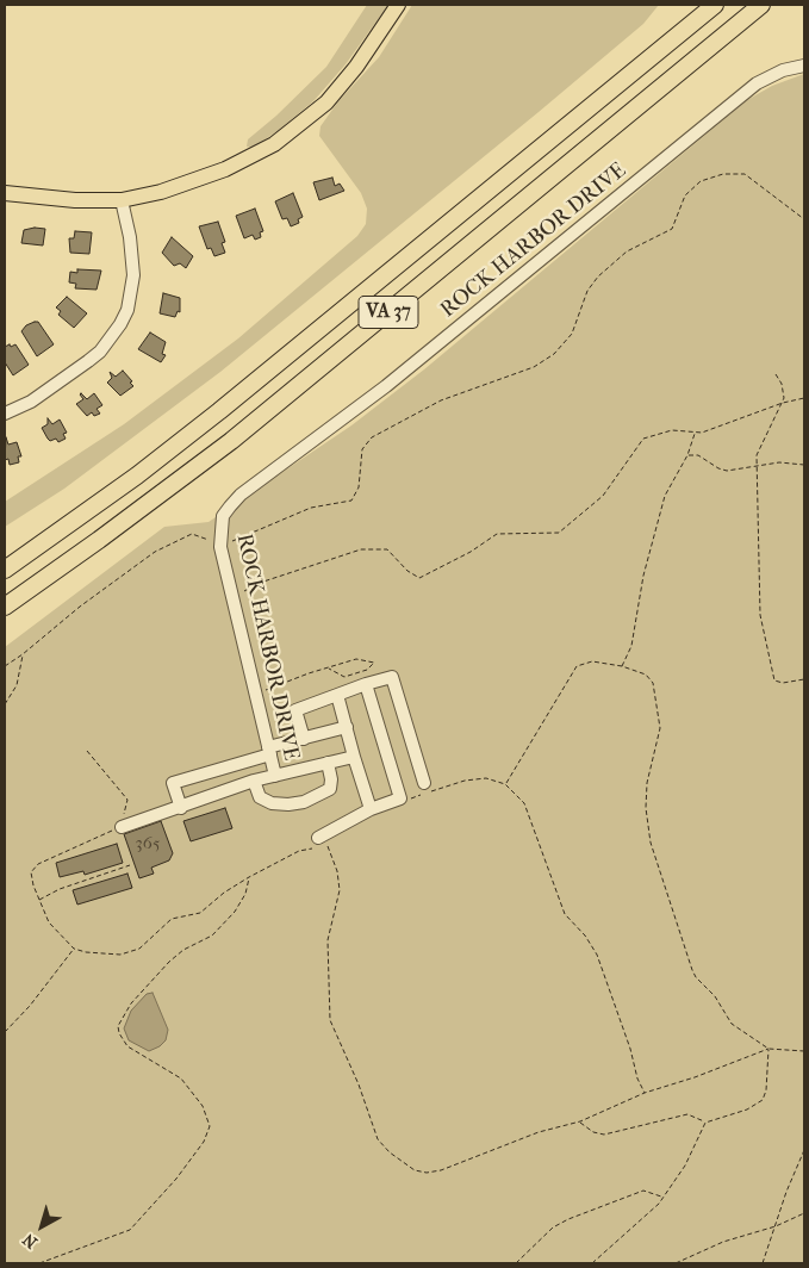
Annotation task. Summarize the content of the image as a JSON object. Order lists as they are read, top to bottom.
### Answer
{
  "streets": {
    "highway": ["VA 37"],
    "street": ["ROCK HARBOR DRIVE"]
  },
  "house_numbers": ["365"],
  "north": "bottom left"
}
